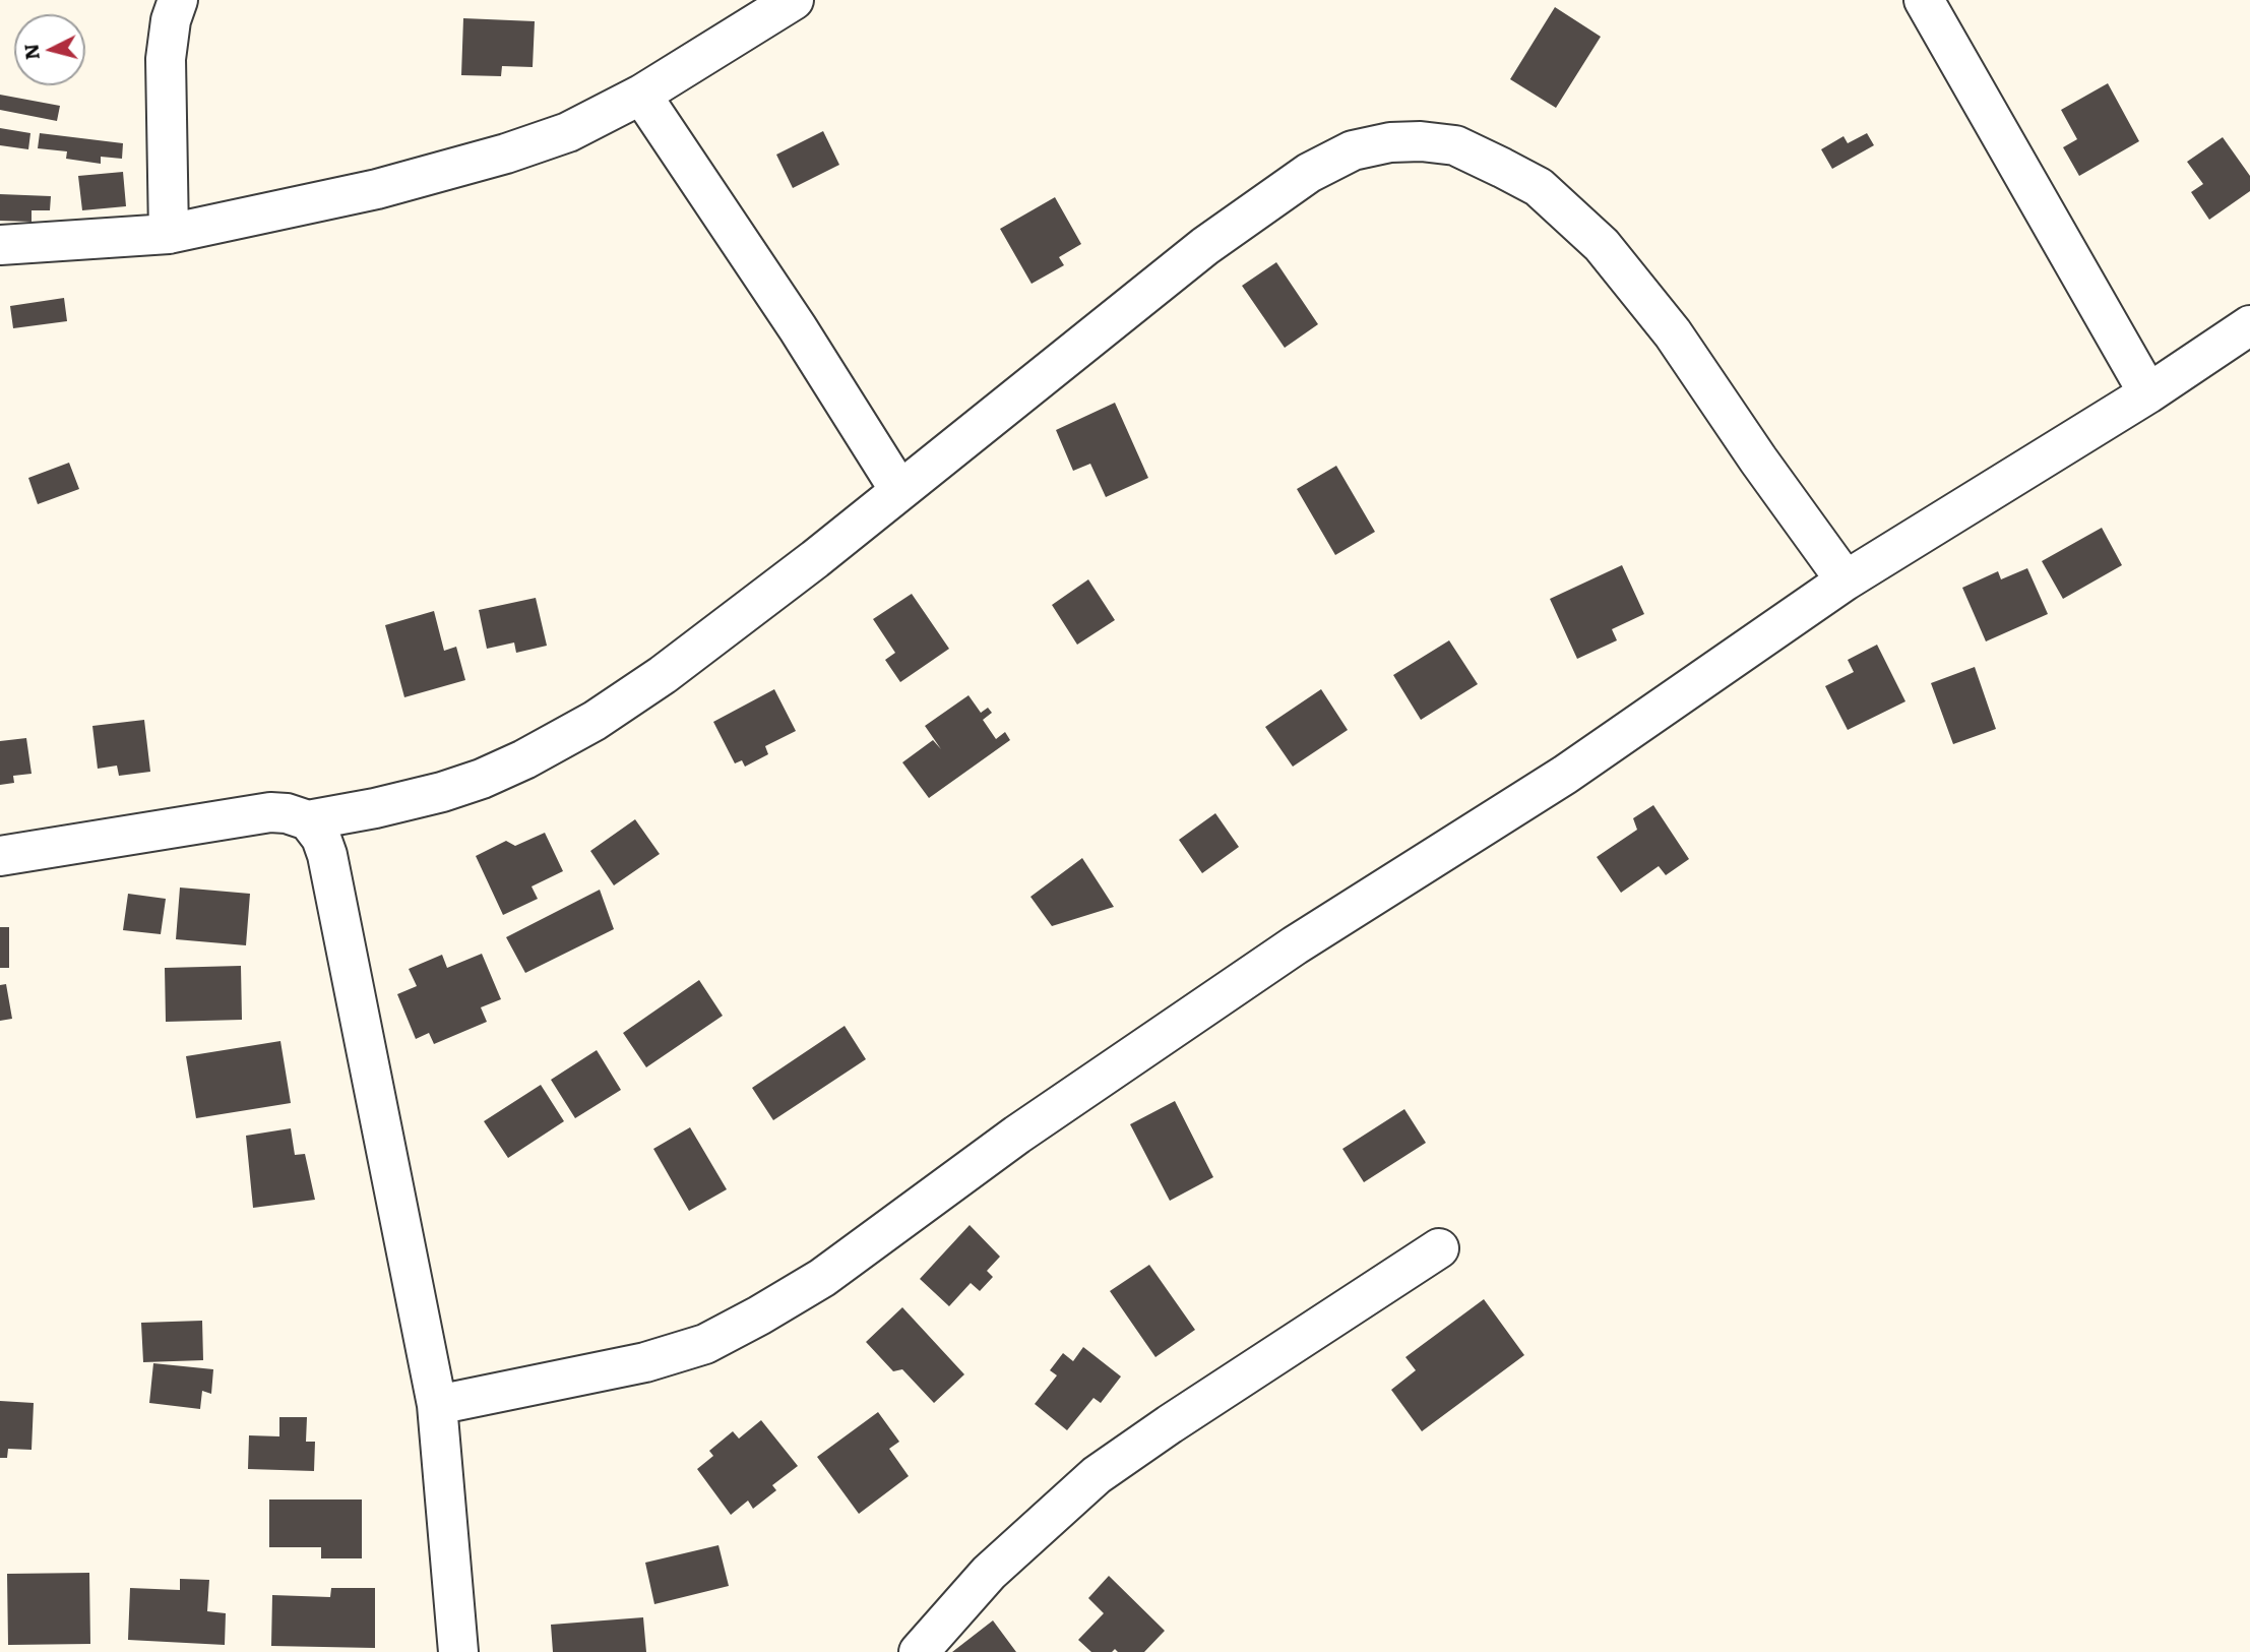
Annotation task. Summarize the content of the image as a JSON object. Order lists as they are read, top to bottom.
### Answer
{
  "north": "left"
}
